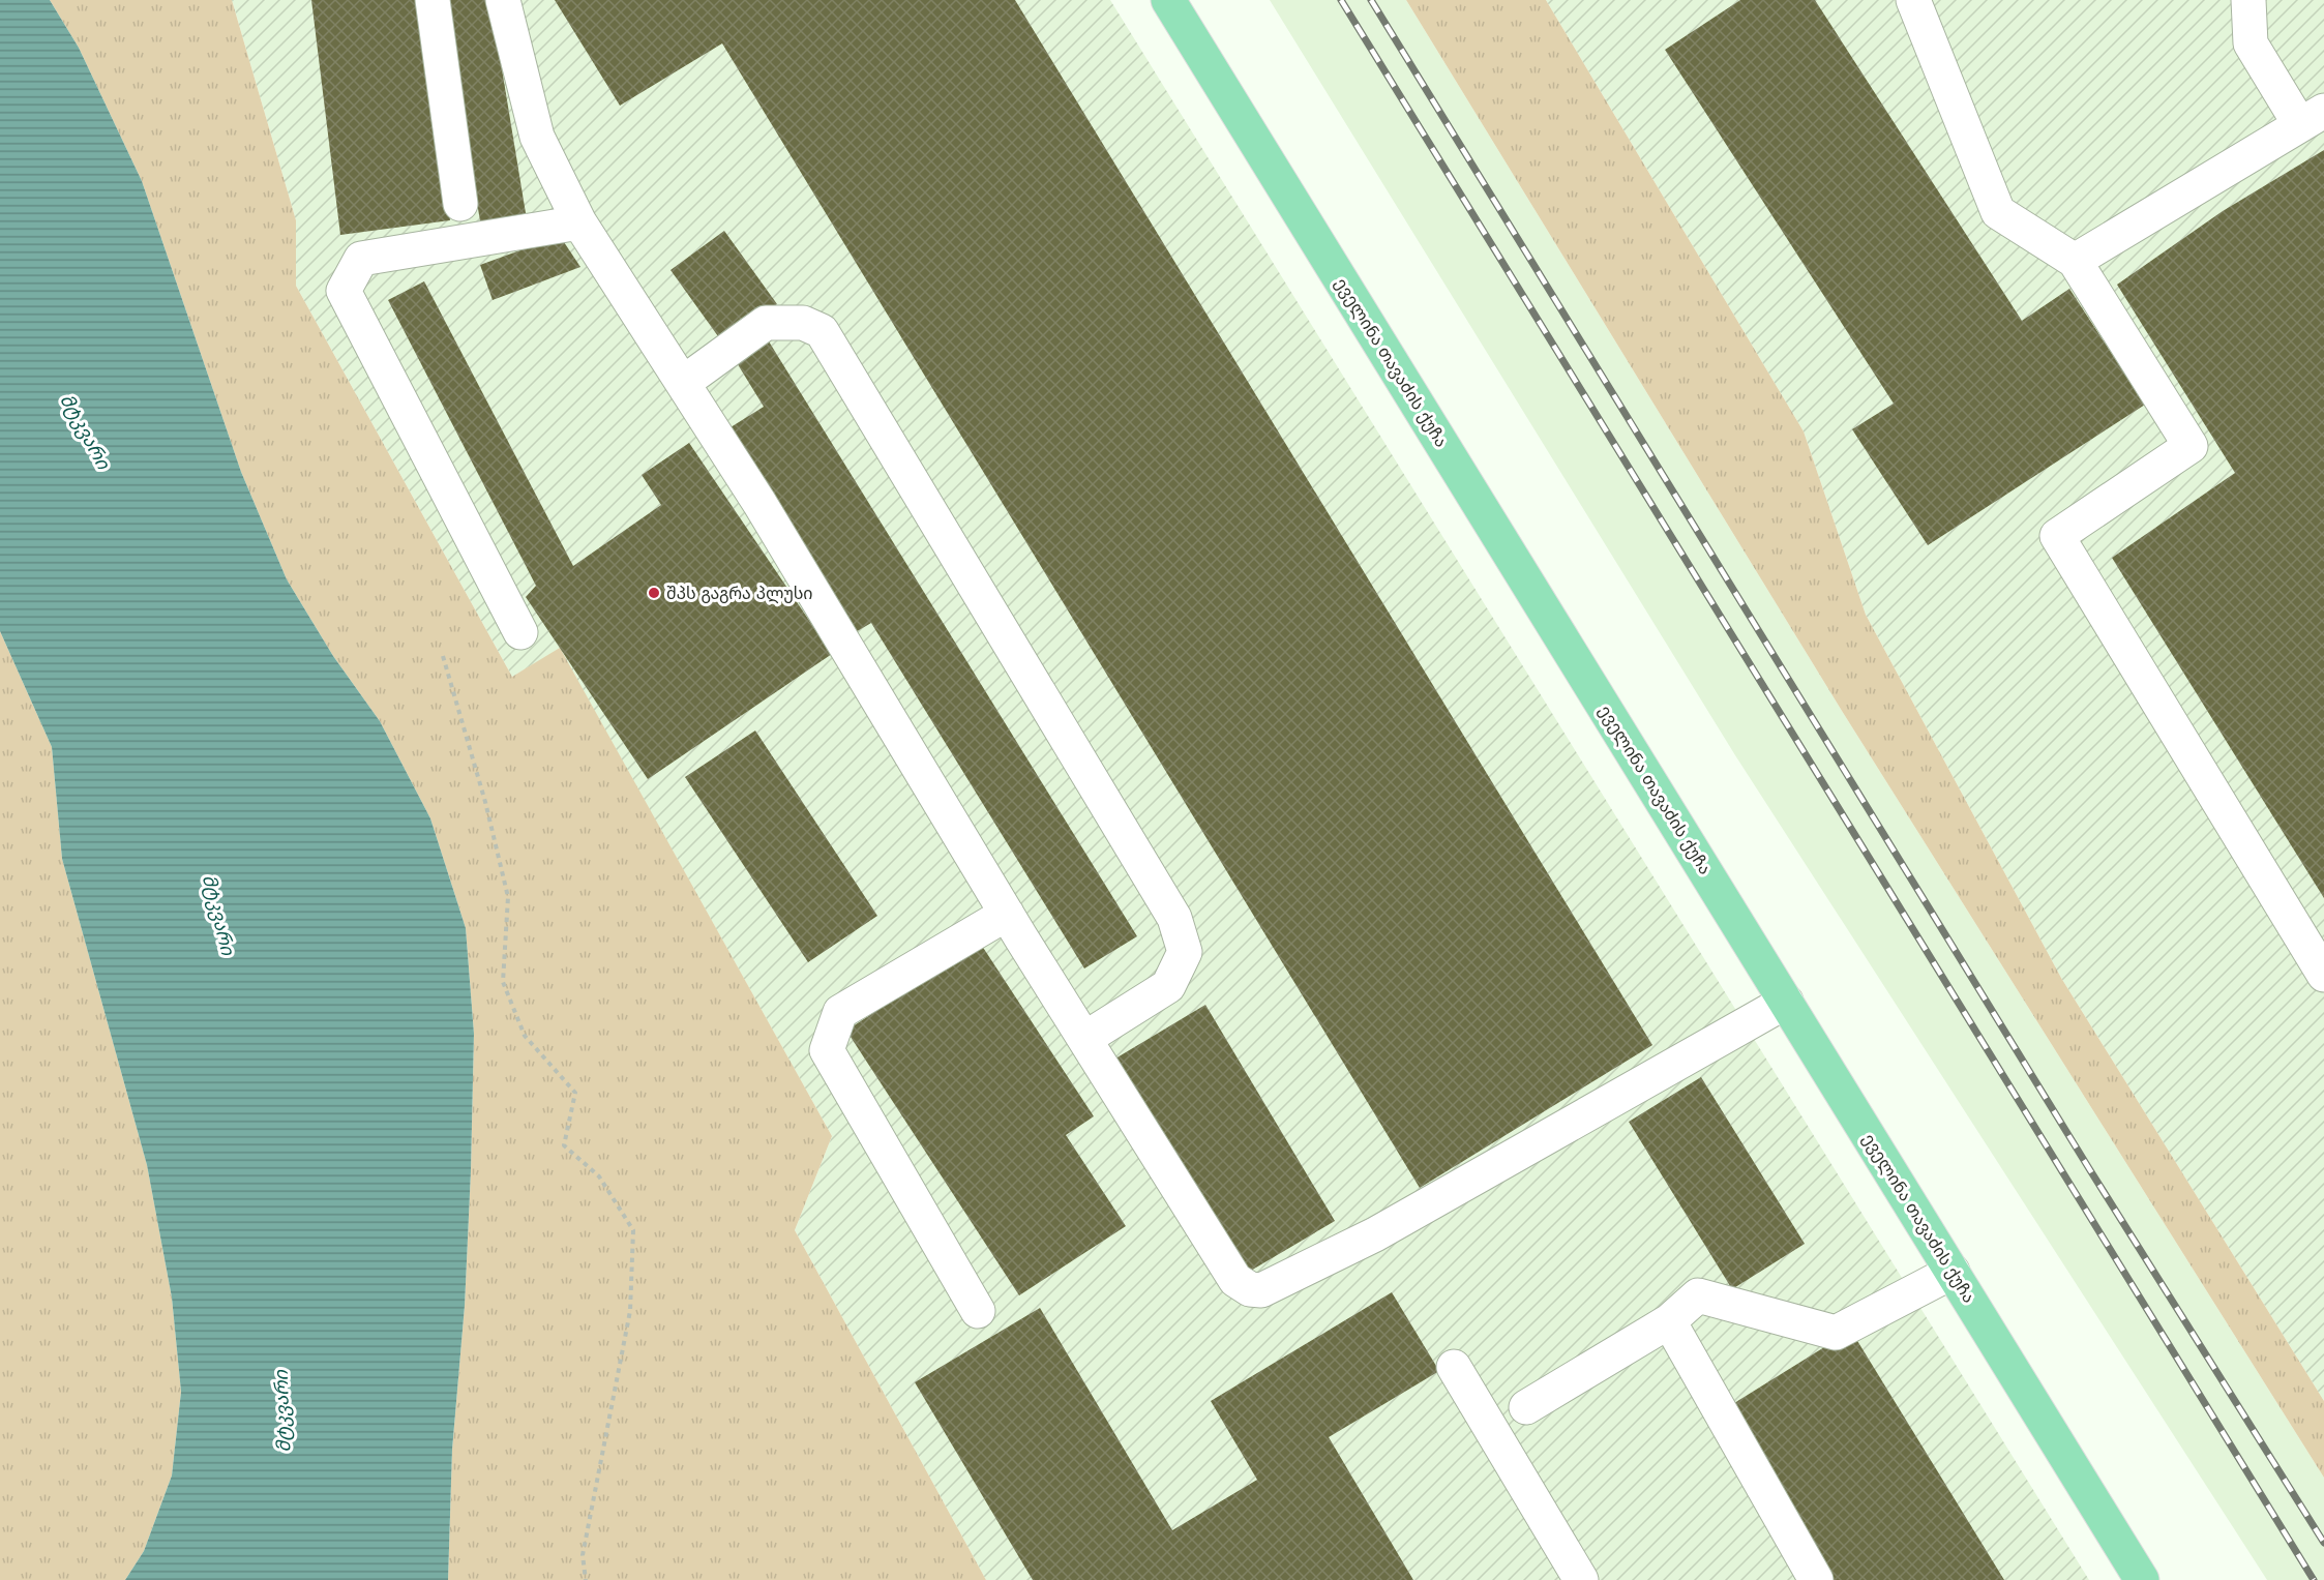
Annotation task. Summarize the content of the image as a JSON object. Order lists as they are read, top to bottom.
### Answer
{
  "streets": {
    "main road": ["ეველინა თავაძის ქუჩა"]
  },
  "water": ["მტკვარი"],
  "places": ["შპს გაგრა პლუსი"]
}
